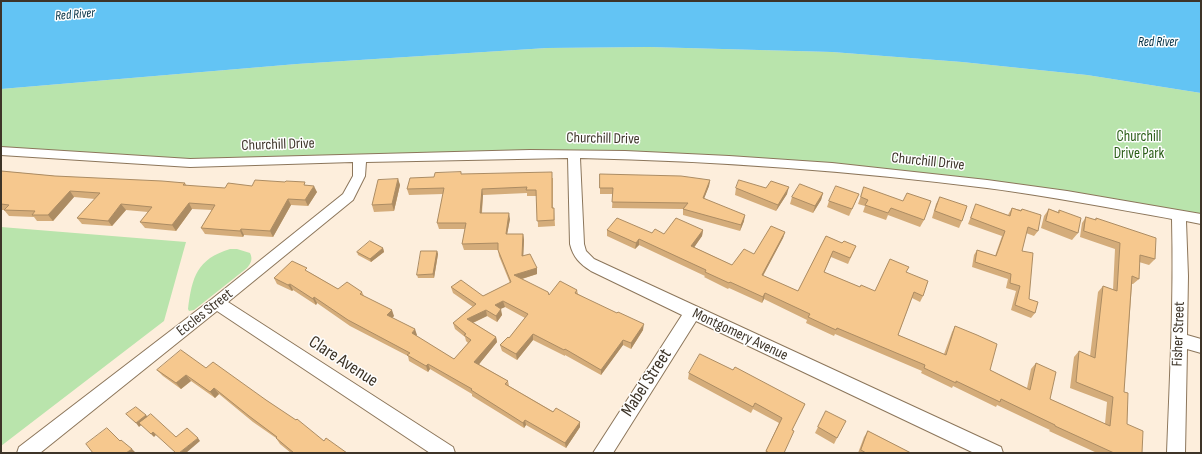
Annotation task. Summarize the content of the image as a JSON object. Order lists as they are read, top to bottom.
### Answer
{
  "streets": {
    "street": [
      "Churchill Drive",
      "Eccles Street",
      "Fisher Street",
      "Montgomery Avenue",
      "Clare Avenue",
      "Mabel Street"
    ]
  },
  "crossings": [
    ["Churchill Drive", "Eccles Street"],
    ["Churchill Drive", "Fisher Street"],
    ["Churchill Drive", "Montgomery Avenue"],
    ["Eccles Street", "Clare Avenue"],
    ["Montgomery Avenue", "Mabel Street"]
  ],
  "water": ["Red River"],
  "parks": ["Churchill Drive Park"]
}
